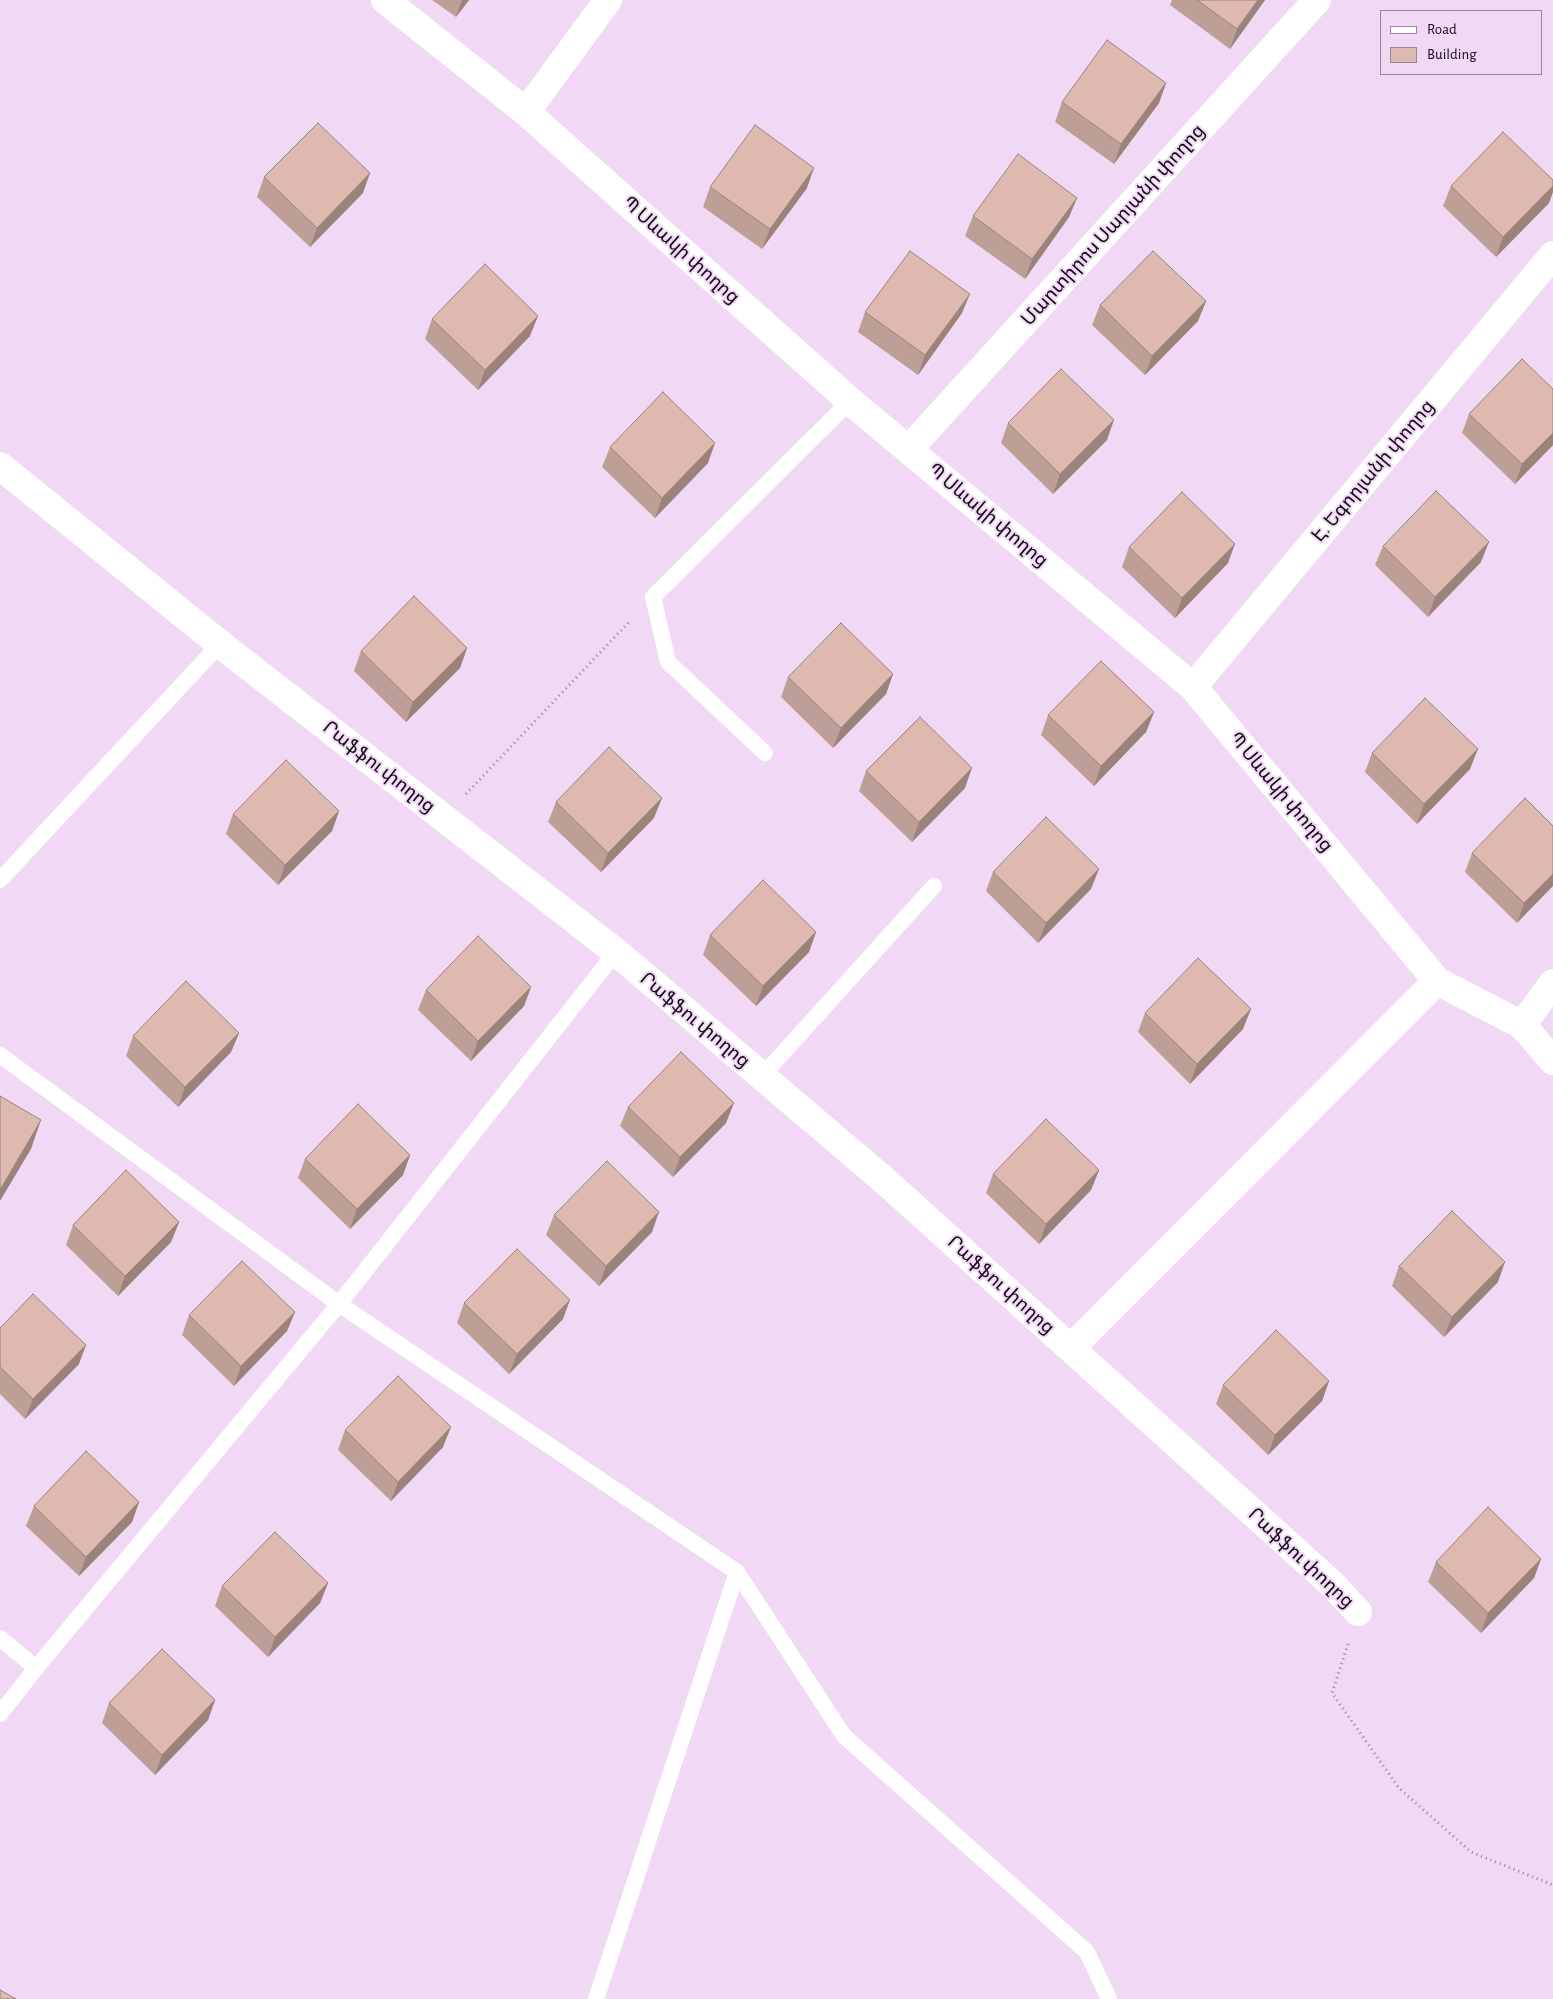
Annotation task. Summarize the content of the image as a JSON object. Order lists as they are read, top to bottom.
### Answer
{
  "streets": {
    "street": [
      "Մարտիրոս Սարյանի փողոց",
      "Պ Սևակի փողոց",
      "Է․ Եգորյանի փողոց",
      "Րաֆֆու փողոց"
    ]
  },
  "crossings": [
    ["Մարտիրոս Սարյանի փողոց", "Պ Սևակի փողոց"],
    ["Պ Սևակի փողոց", "Է․ Եգորյանի փողոց"]
  ],
  "legend": ["Road", "Building"]
}
